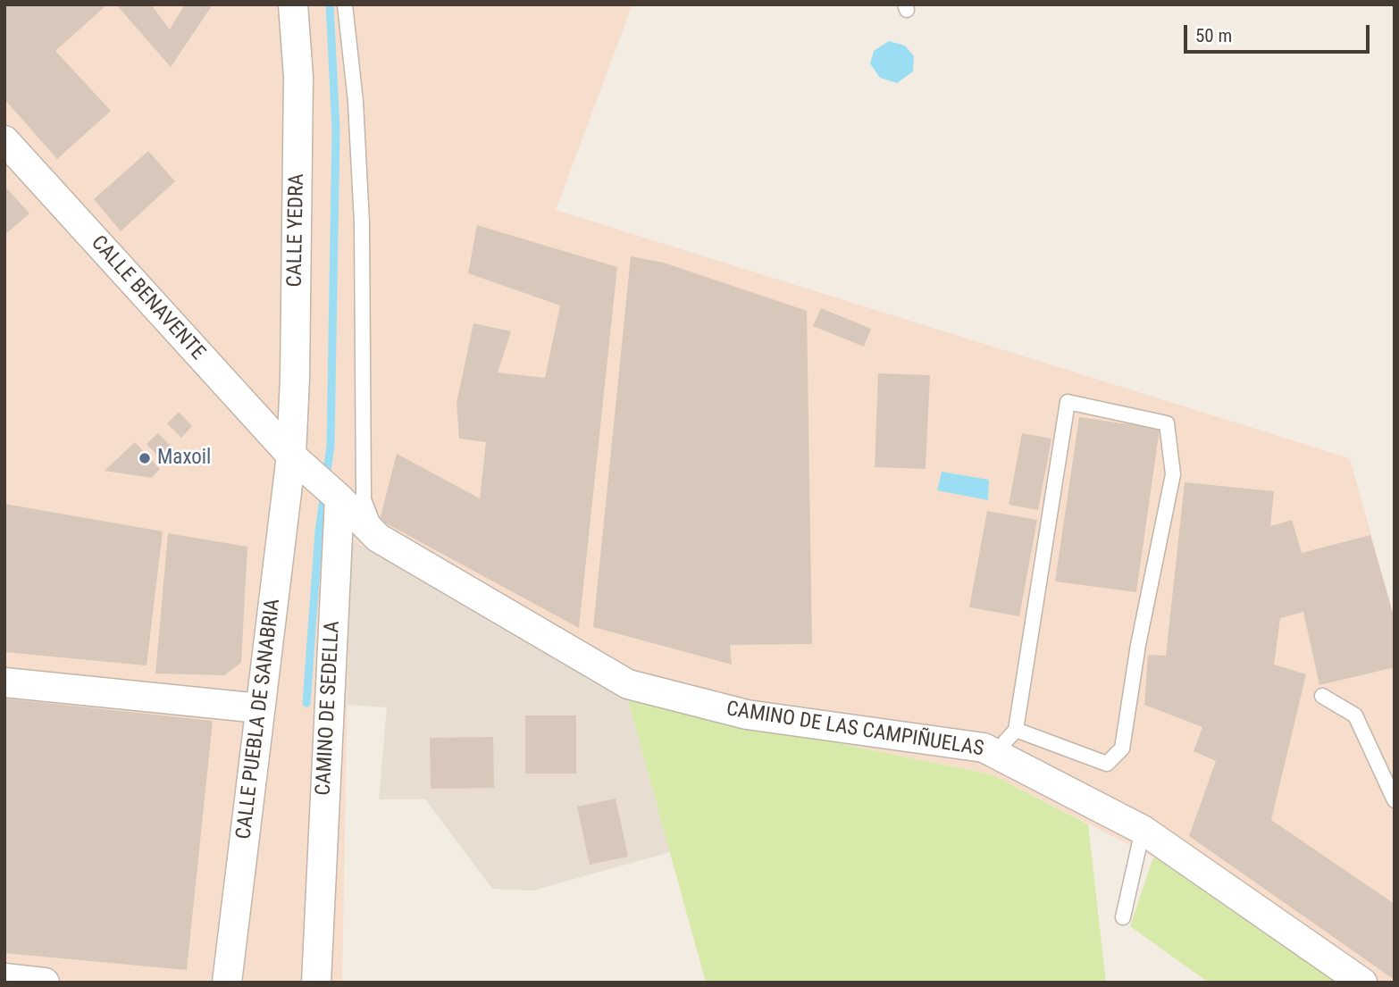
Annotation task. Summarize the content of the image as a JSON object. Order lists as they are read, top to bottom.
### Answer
{
  "streets": {
    "street": [
      "CALLE YEDRA",
      "CALLE BENAVENTE",
      "CAMINO DE SEDELLA",
      "CALLE PUEBLA DE SANABRIA",
      "CAMINO DE LAS CAMPIÑUELAS"
    ]
  },
  "crossings": [
    ["CALLE YEDRA", "CALLE BENAVENTE"],
    ["CALLE YEDRA", "CALLE PUEBLA DE SANABRIA"],
    ["CALLE BENAVENTE", "CALLE PUEBLA DE SANABRIA"],
    ["CAMINO DE SEDELLA", "CAMINO DE LAS CAMPIÑUELAS"]
  ],
  "places": ["Maxoil"],
  "scale_bar": "50 m"
}
